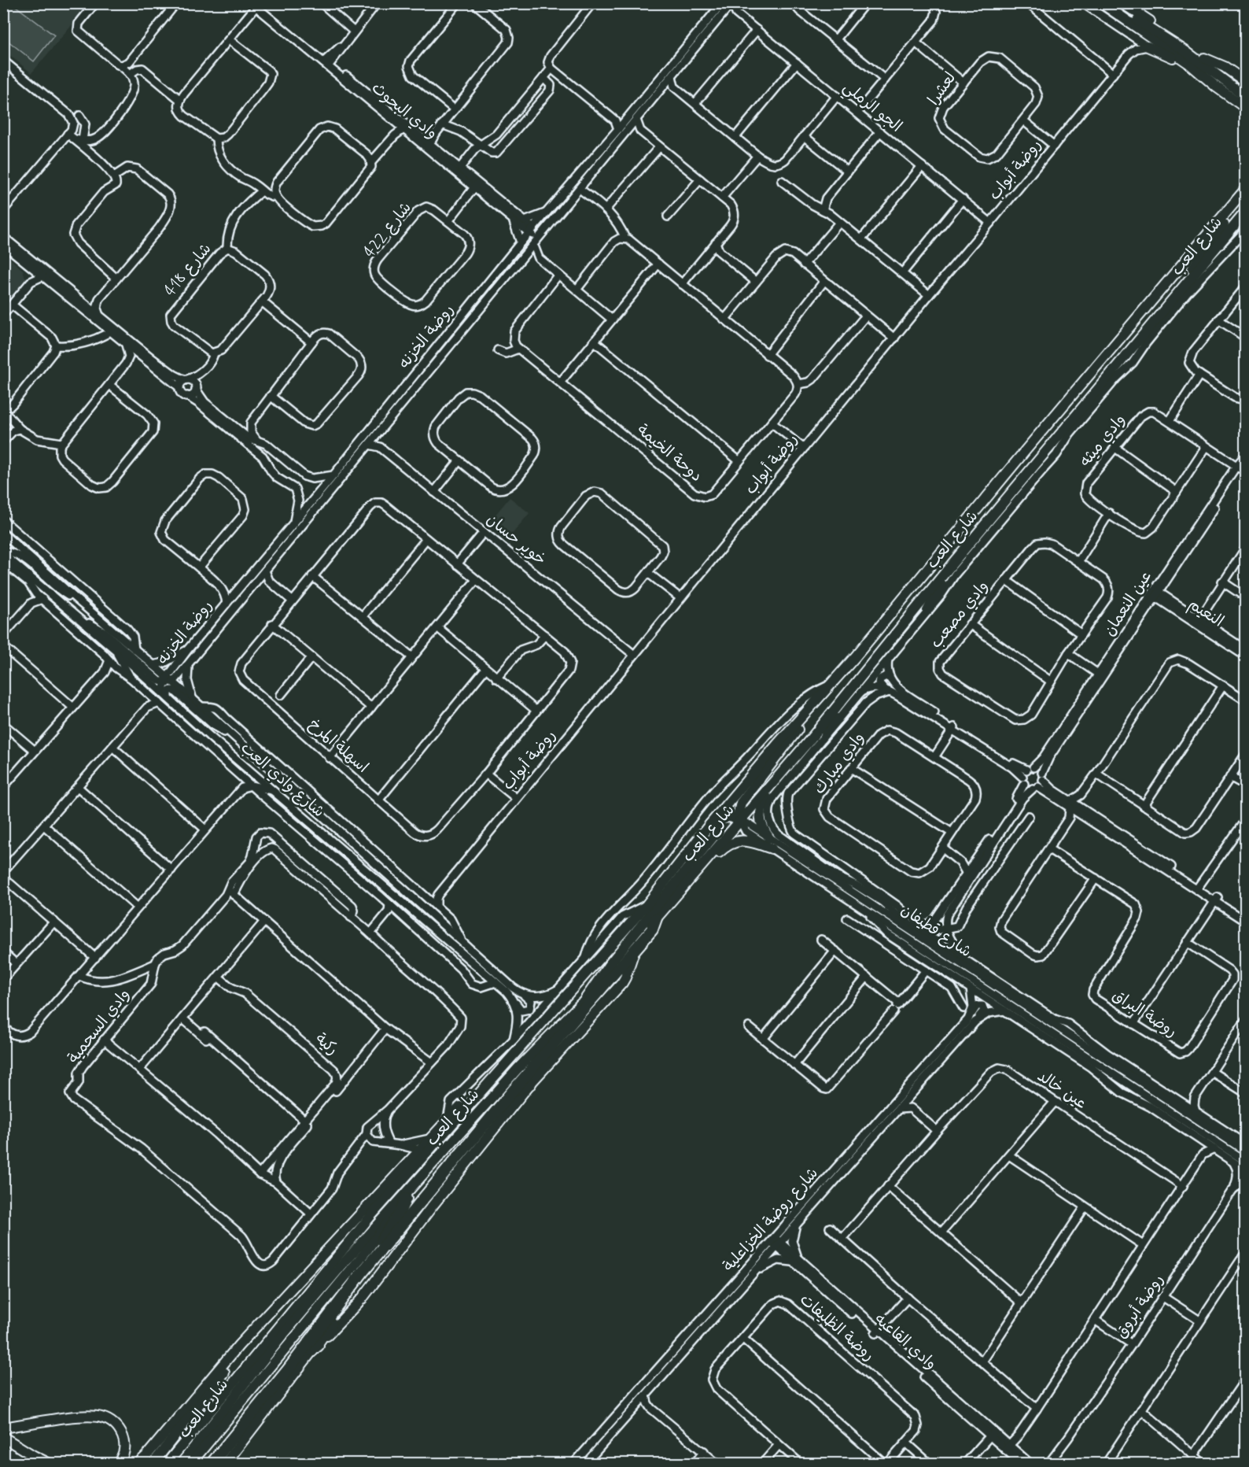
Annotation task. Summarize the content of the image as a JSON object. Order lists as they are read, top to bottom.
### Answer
{
  "streets": {
    "main road": ["شارع العب"],
    "street": [
      "لعشرا",
      "الجو الرملي",
      "وادي البحوث",
      "روضة أبواب",
      "شارع 422",
      "شارع 418",
      "روضة الخزنه",
      "وادي ميثه",
      "دوحة الخيمة",
      "خوير حسان",
      "عين النعمان",
      "النعيم",
      "وادي مصعب",
      "اسهلة المرخ",
      "وادي مبارك",
      "شارع وادي العب",
      "شارع قطيفان",
      "روضة البراق",
      "وادي السحمية",
      "ركية",
      "عين خالد",
      "شارع روضة الخزاعلية",
      "روضة أبروق",
      "روضة الظليفات",
      "وادي القاعيه"
    ]
  },
  "crossings": [
    ["الجو الرملي", "روضة أبواب"],
    ["الجو الرملي", "روضة الخزنه"],
    ["وادي البحوث", "روضة الخزنه"],
    ["روضة أبواب", "خوير حسان"],
    ["شارع العب", "شارع قطيفان"],
    ["روضة الخزنه", "خوير حسان"],
    ["روضة الخزنه", "شارع وادي العب"],
    ["وادي ميثه", "عين النعمان"],
    ["عين النعمان", "النعيم"],
    ["شارع قطيفان", "شارع روضة الخزاعلية"],
    ["شارع قطيفان", "روضة أبروق"],
    ["شارع روضة الخزاعلية", "وادي القاعيه"]
  ]
}
